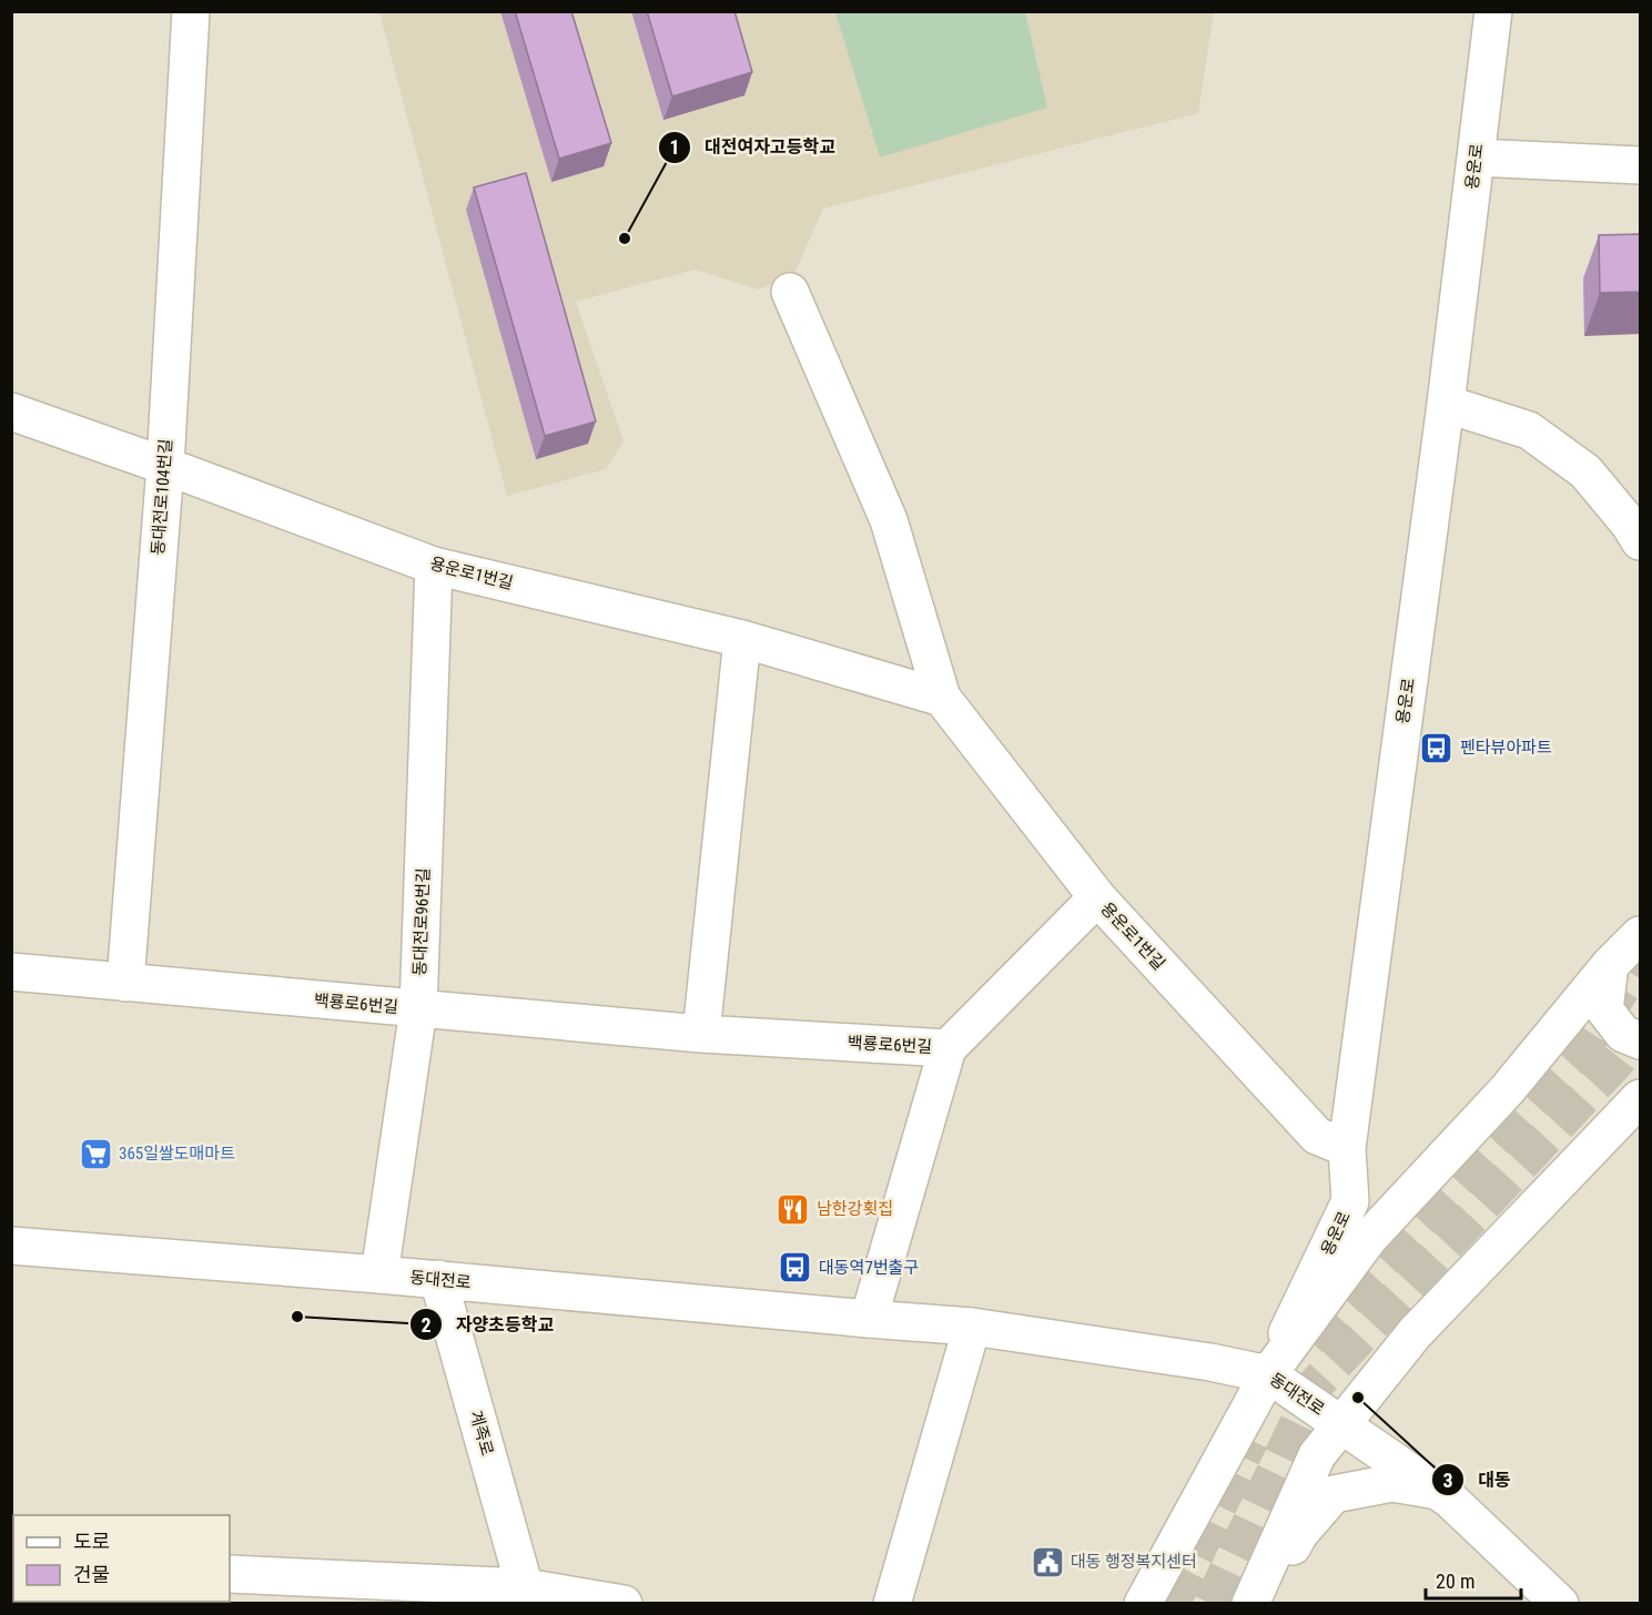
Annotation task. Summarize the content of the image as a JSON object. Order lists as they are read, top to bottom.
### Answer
{
  "streets": {
    "street": [
      "용운로",
      "동대전로104번길",
      "용운로1번길",
      "동대전로96번길",
      "백룡로6번길",
      "동대전로",
      "계족로"
    ]
  },
  "crossings": [
    ["용운로", "용운로1번길"],
    ["용운로", "동대전로"],
    ["동대전로104번길", "용운로1번길"],
    ["동대전로104번길", "백룡로6번길"],
    ["용운로1번길", "동대전로96번길"],
    ["용운로1번길", "백룡로6번길"],
    ["동대전로96번길", "백룡로6번길"],
    ["동대전로96번길", "동대전로"],
    ["동대전로", "계족로"]
  ],
  "places": {
    "other": ["대전여자고등학교", "자양초등학교", "대동"],
    "bus stop": ["펜타뷰아파트", "대동역7번출구"],
    "supermarket": ["365일쌀도매마트"],
    "restaurant": ["남한강횟집"],
    "public building": ["대동 행정복지센터"]
  },
  "legend": ["도로", "건물"],
  "scale_bar": "20 m"
}
